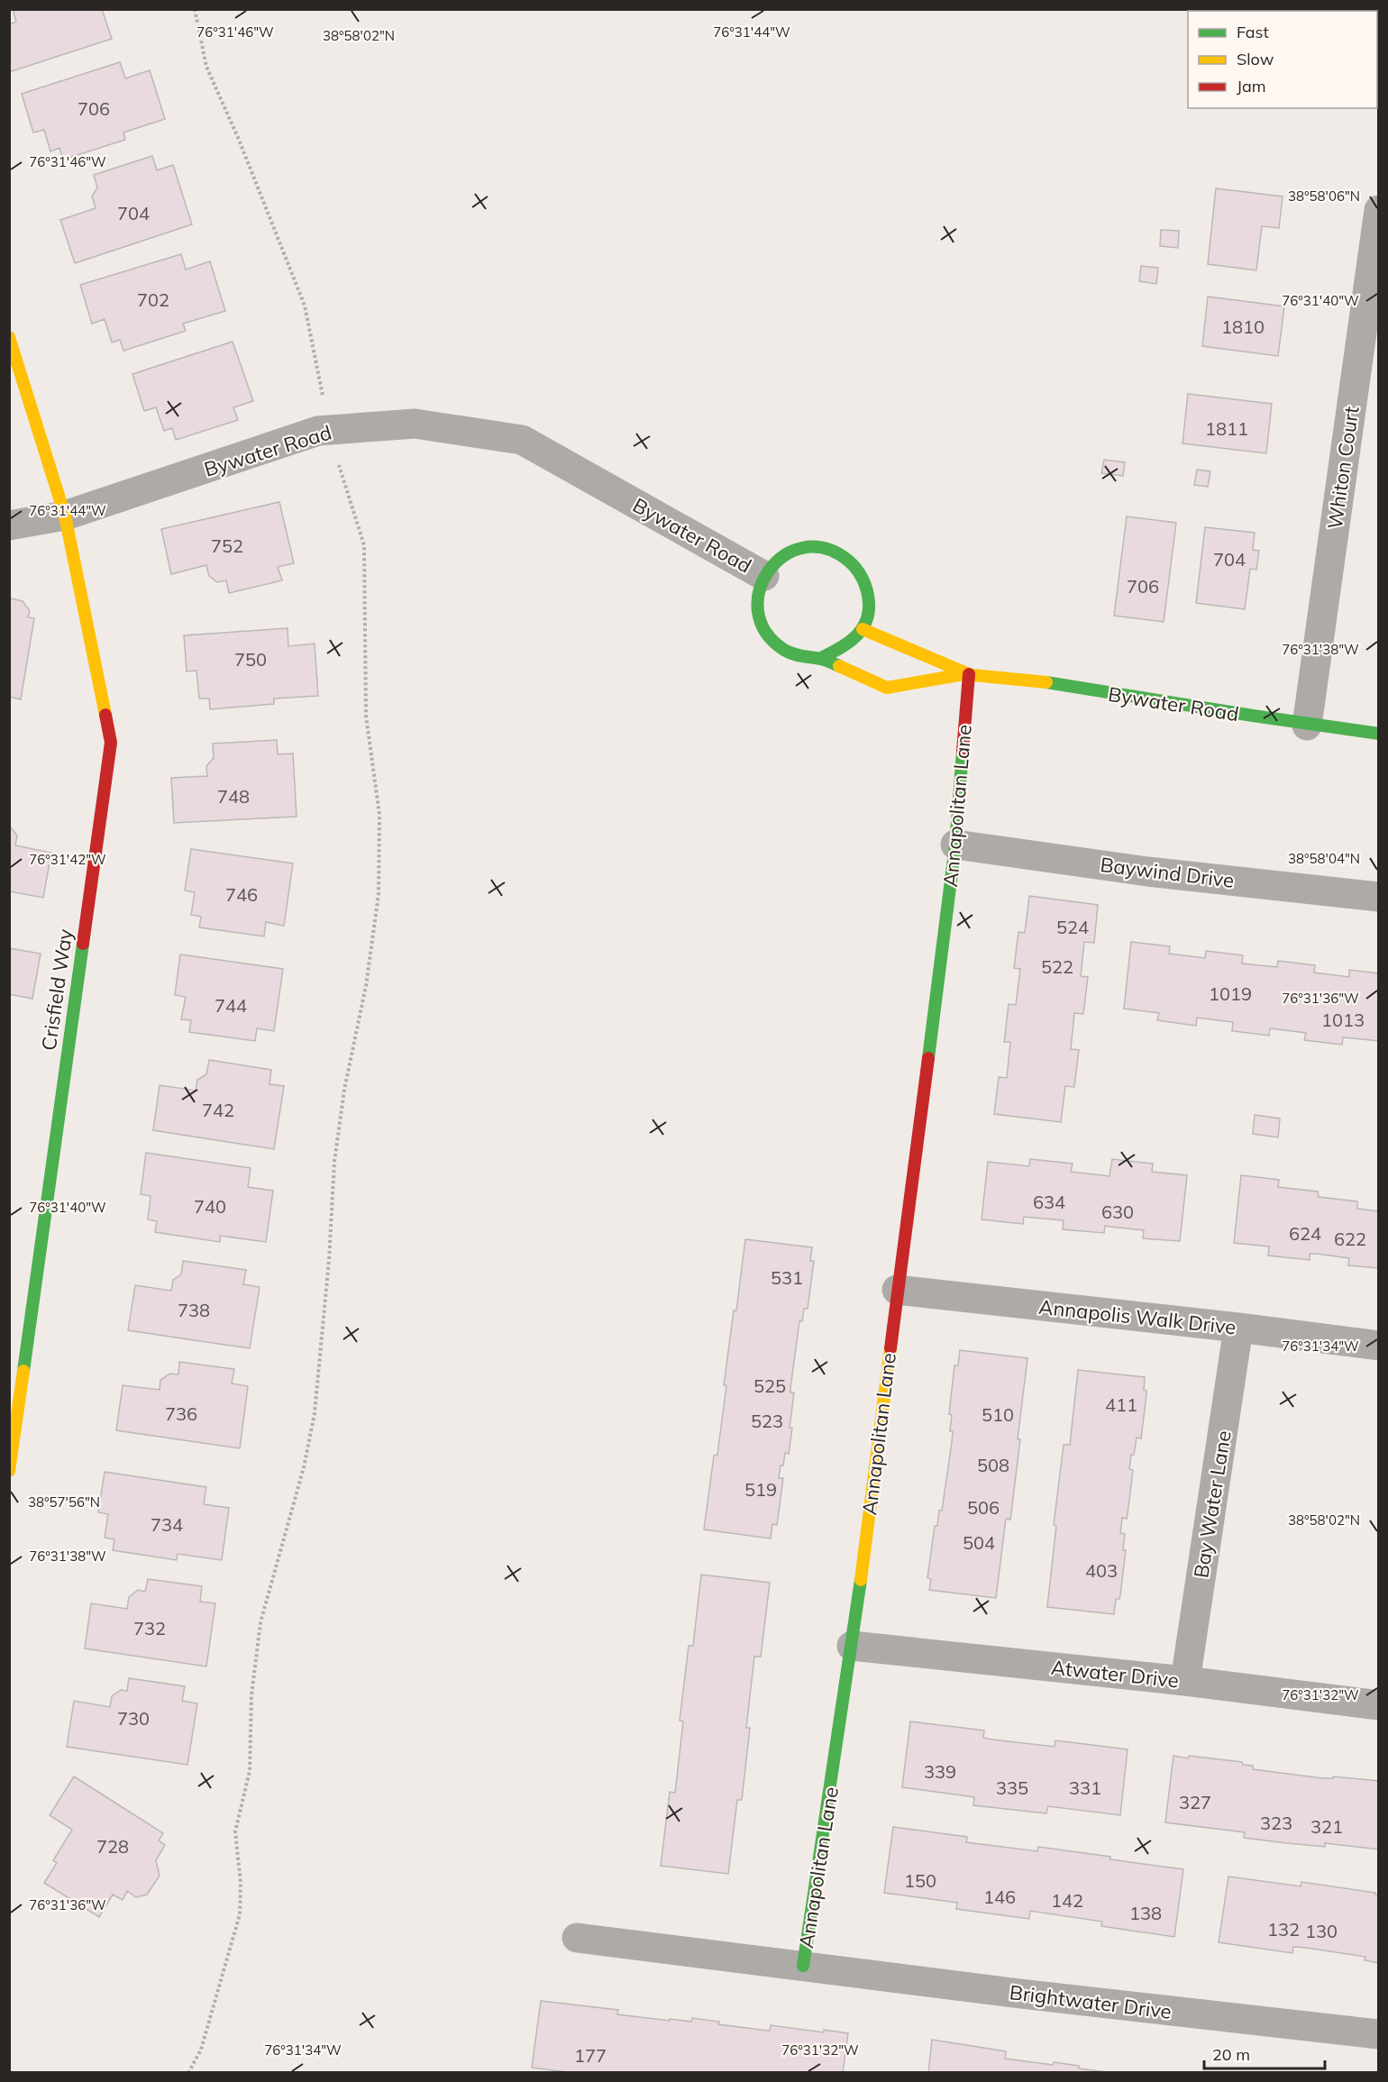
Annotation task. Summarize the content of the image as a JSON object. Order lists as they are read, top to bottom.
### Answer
{
  "streets": {
    "street": [
      "Bywater Road",
      "Whiton Court",
      "Annapolitan Lane",
      "Baywind Drive",
      "Crisfield Way",
      "Annapolis Walk Drive",
      "Bay Water Lane",
      "Atwater Drive",
      "Brightwater Drive"
    ]
  },
  "crossings": [
    ["Bywater Road", "Whiton Court"],
    ["Bywater Road", "Annapolitan Lane"],
    ["Bywater Road", "Crisfield Way"],
    ["Annapolitan Lane", "Baywind Drive"],
    ["Annapolitan Lane", "Annapolis Walk Drive"],
    ["Annapolitan Lane", "Atwater Drive"],
    ["Annapolitan Lane", "Brightwater Drive"],
    ["Annapolis Walk Drive", "Bay Water Lane"],
    ["Bay Water Lane", "Atwater Drive"]
  ],
  "house_numbers": [
    "706",
    "704",
    "702",
    "1810",
    "1811",
    "752",
    "704",
    "706",
    "750",
    "748",
    "746",
    "524",
    "522",
    "1019",
    "744",
    "1013",
    "742",
    "634",
    "740",
    "630",
    "624",
    "622",
    "531",
    "738",
    "525",
    "411",
    "736",
    "510",
    "523",
    "508",
    "519",
    "506",
    "734",
    "504",
    "403",
    "732",
    "730",
    "339",
    "335",
    "331",
    "327",
    "323",
    "321",
    "728",
    "150",
    "146",
    "142",
    "138",
    "132",
    "130",
    "177"
  ],
  "legend": ["Fast", "Slow", "Jam"],
  "scale_bar": "20 m",
  "coordinates": [
    "76°31'46\"W",
    "76°31'44\"W",
    "38°58'02\"N",
    "38°58'06\"N",
    "76°31'40\"W",
    "76°31'38\"W",
    "38°58'04\"N",
    "76°31'42\"W",
    "76°31'36\"W",
    "76°31'34\"W",
    "38°57'56\"N",
    "76°31'32\"W"
  ]
}
